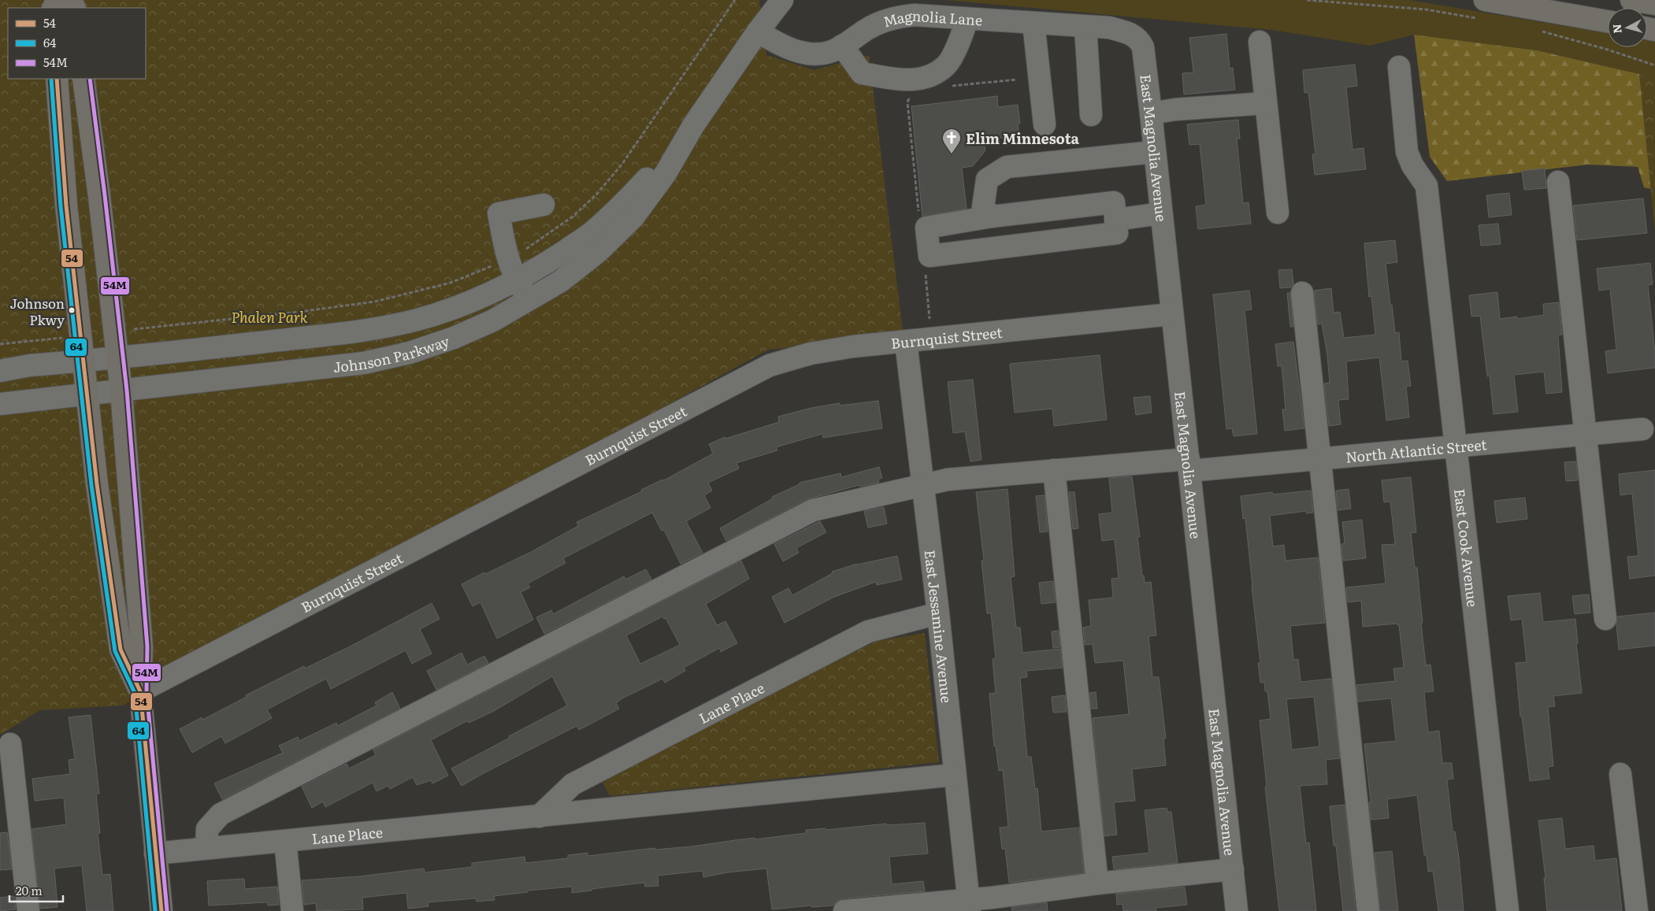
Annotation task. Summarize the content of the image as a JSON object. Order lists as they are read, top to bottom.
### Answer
{
  "streets": {
    "street": [
      "Magnolia Lane",
      "East Magnolia Avenue",
      "Burnquist Street",
      "Johnson Parkway",
      "North Atlantic Street",
      "East Cook Avenue",
      "East Jessamine Avenue",
      "Lane Place"
    ]
  },
  "crossings": [
    ["Magnolia Lane", "East Magnolia Avenue"],
    ["Magnolia Lane", "Johnson Parkway"],
    ["East Magnolia Avenue", "Burnquist Street"],
    ["East Magnolia Avenue", "North Atlantic Street"],
    ["Burnquist Street", "East Jessamine Avenue"],
    ["North Atlantic Street", "East Cook Avenue"],
    ["North Atlantic Street", "East Jessamine Avenue"],
    ["North Atlantic Street", "Lane Place"],
    ["East Jessamine Avenue", "Lane Place"]
  ],
  "parks": ["Phalen Park"],
  "places": {
    "church": ["Elim Minnesota"],
    "other": ["Johnson Pkwy"]
  },
  "lines": ["transit line 54", "transit line 64", "transit line 54M"],
  "legend": ["54", "64", "54M"],
  "scale_bar": "20 m",
  "north": "left"
}
